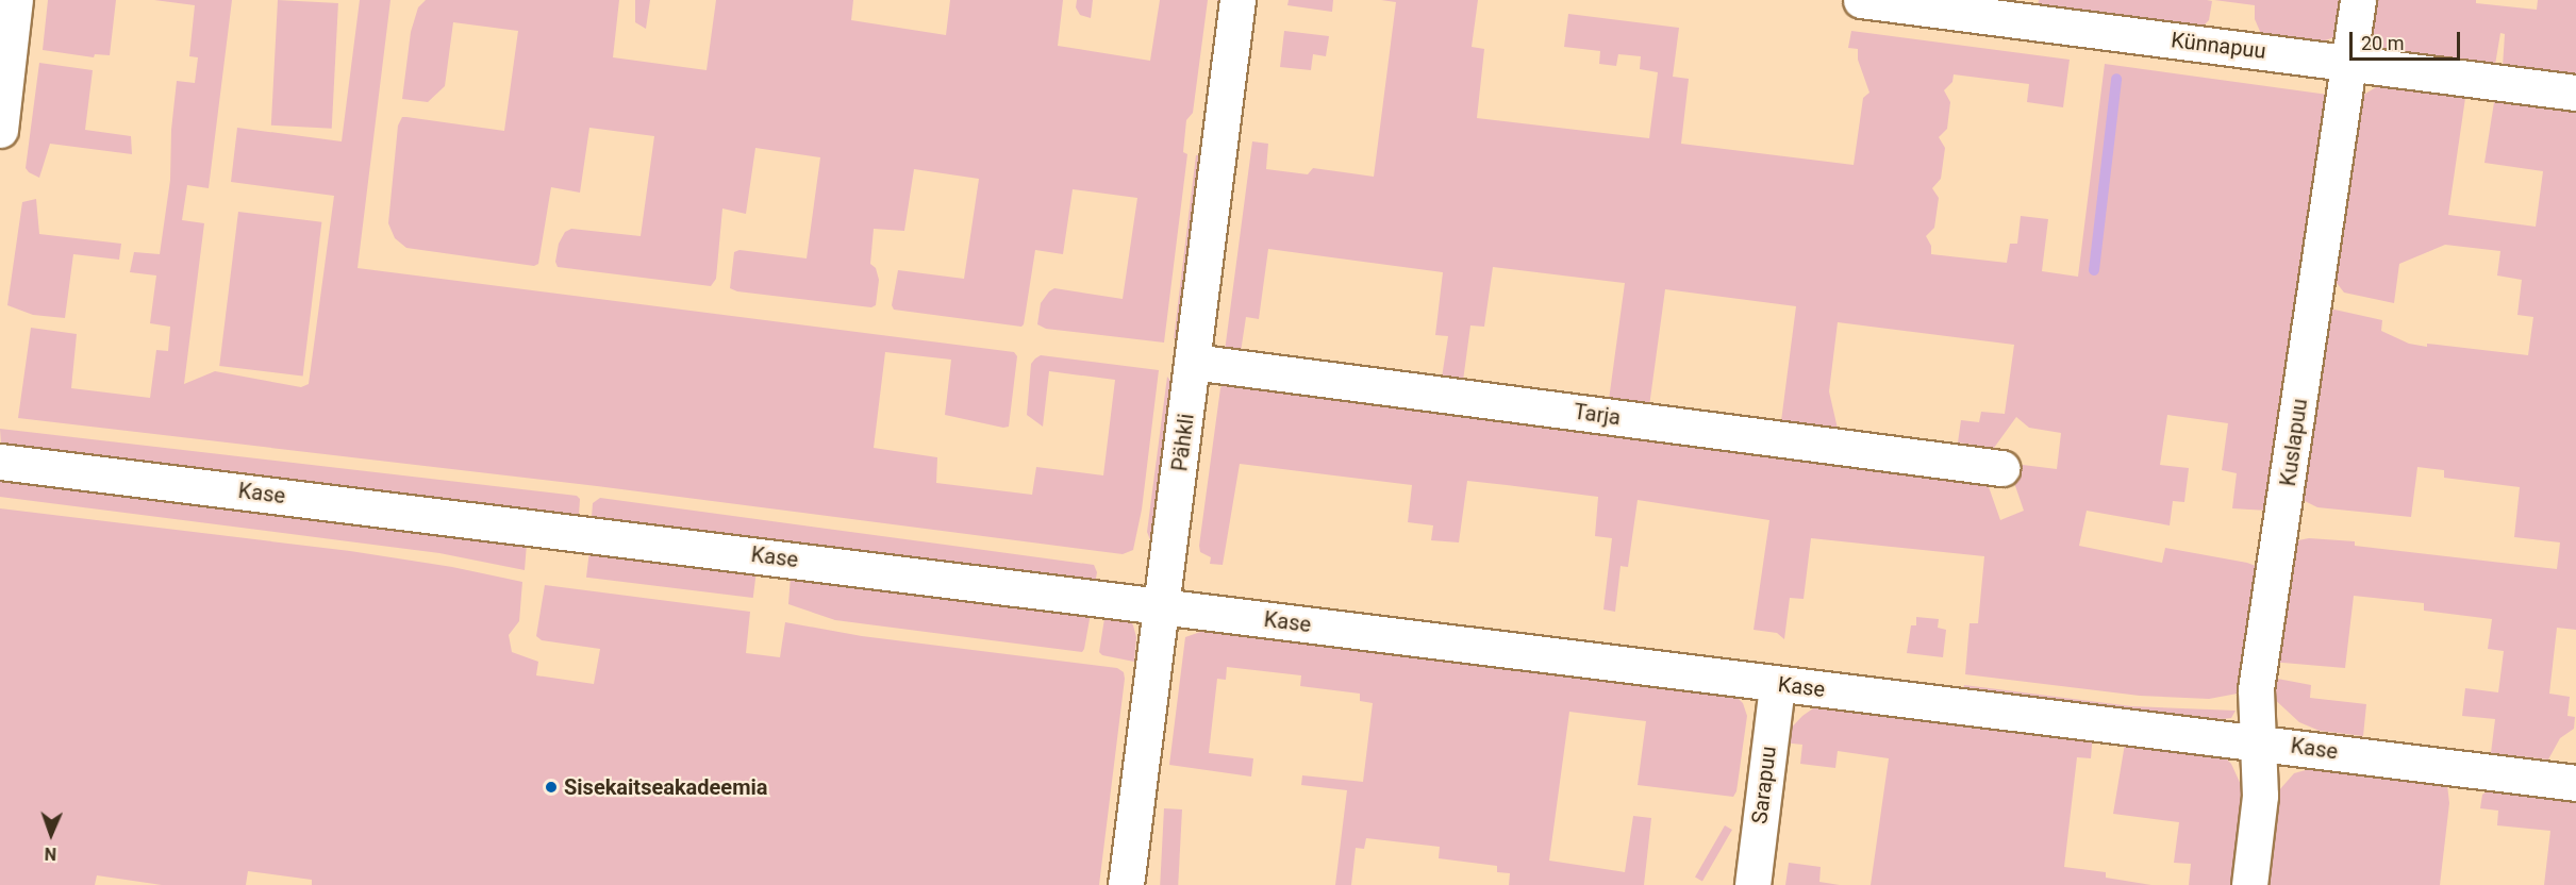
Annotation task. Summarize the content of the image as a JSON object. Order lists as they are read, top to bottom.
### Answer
{
  "streets": {
    "street": [
      "Künnapuu",
      "Tarja",
      "Pähkli",
      "Kuslapuu",
      "Kase",
      "Sarapuu"
    ]
  },
  "crossings": [
    ["Künnapuu", "Kuslapuu"],
    ["Tarja", "Pähkli"],
    ["Pähkli", "Kase"],
    ["Kuslapuu", "Kase"],
    ["Kase", "Sarapuu"]
  ],
  "places": ["Sisekaitseakadeemia"],
  "scale_bar": "20 m",
  "north": "bottom"
}
